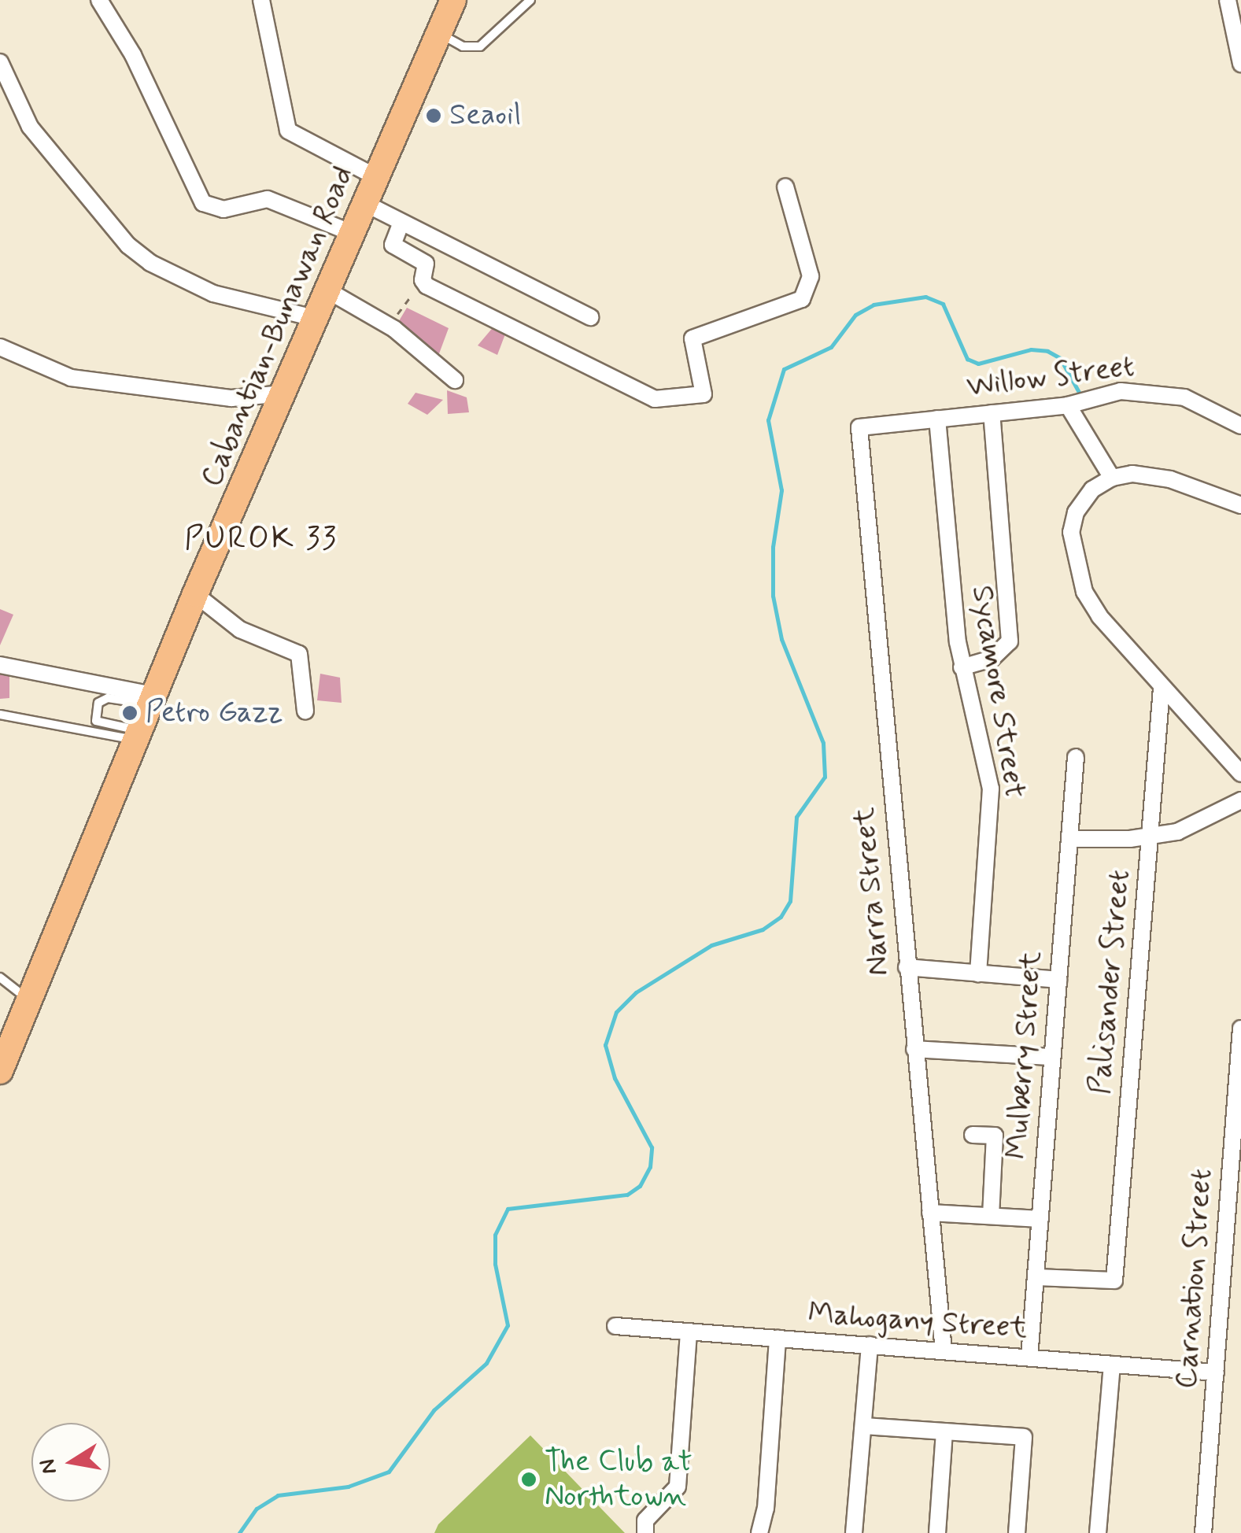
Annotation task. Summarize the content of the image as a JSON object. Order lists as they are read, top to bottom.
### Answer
{
  "streets": {
    "main road": ["Cabantian-Bunawan Road"],
    "street": [
      "Willow Street",
      "Sycamore Street",
      "Narra Street",
      "Palisander Street",
      "Mulberry Street",
      "Carnation Street",
      "Mahogany Street"
    ]
  },
  "crossings": [
    ["Willow Street", "Sycamore Street"],
    ["Willow Street", "Narra Street"],
    ["Narra Street", "Mahogany Street"],
    ["Palisander Street", "Mulberry Street"],
    ["Mulberry Street", "Mahogany Street"],
    ["Carnation Street", "Mahogany Street"]
  ],
  "districts": ["PUROK 33"],
  "places": ["Seaoil", "Petro Gazz", "The Club at Northtown"],
  "north": "left"
}
